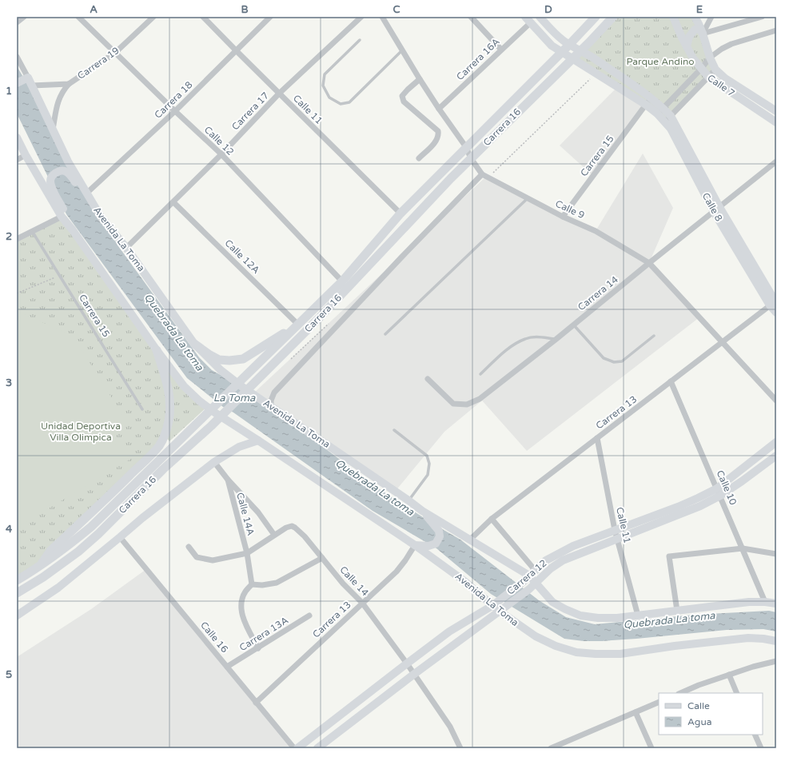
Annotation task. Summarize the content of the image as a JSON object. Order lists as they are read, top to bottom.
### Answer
{
  "streets": {
    "main road": [
      "Calle 7",
      "Carrera 16",
      "Calle 8",
      "Avenida La Toma",
      "Carrera 12"
    ],
    "street": [
      "Carrera 16A",
      "Carrera 19",
      "Carrera 18",
      "Calle 11",
      "Carrera 17",
      "Calle 12",
      "Carrera 15",
      "Calle 9",
      "Calle 12A",
      "Carrera 14",
      "Carrera 13",
      "Calle 10",
      "Calle 14A",
      "Calle 14",
      "Carrera 13A",
      "Calle 16"
    ]
  },
  "crossings": [
    ["Carrera 16A", "Calle 9"],
    ["Carrera 19", "Calle 12"],
    ["Carrera 19", "Avenida La Toma"],
    ["Carrera 18", "Calle 11"],
    ["Carrera 18", "Calle 12"],
    ["Carrera 18", "Avenida La Toma"],
    ["Calle 11", "Carrera 17"],
    ["Calle 11", "Carrera 16"],
    ["Calle 11", "Avenida La Toma"],
    ["Calle 11", "Carrera 13"],
    ["Calle 11", "Carrera 12"],
    ["Carrera 17", "Calle 12"],
    ["Carrera 17", "Avenida La Toma"],
    ["Carrera 17", "Calle 12A"],
    ["Carrera 16", "Calle 12"],
    ["Carrera 16", "Calle 9"],
    ["Carrera 16", "Calle 12A"],
    ["Carrera 15", "Calle 9"],
    ["Calle 8", "Carrera 14"],
    ["Calle 8", "Carrera 13"],
    ["Calle 9", "Carrera 14"],
    ["Calle 9", "Carrera 13"],
    ["Avenida La Toma", "Carrera 13"],
    ["Avenida La Toma", "Calle 10"],
    ["Avenida La Toma", "Carrera 12"],
    ["Carrera 13", "Calle 10"],
    ["Carrera 13", "Calle 14"],
    ["Carrera 13", "Calle 16"],
    ["Calle 10", "Carrera 12"],
    ["Carrera 12", "Calle 14"],
    ["Carrera 13A", "Calle 16"]
  ],
  "water": ["Quebrada La toma", "La Toma"],
  "parks": ["Parque Andino", "Unidad Deportiva Villa Olimpica"],
  "legend": ["Calle", "Agua"],
  "grid": {
    "columns": [
      "A",
      "B",
      "C",
      "D",
      "E"
    ],
    "rows": [
      "1",
      "2",
      "3",
      "4",
      "5"
    ]
  }
}
